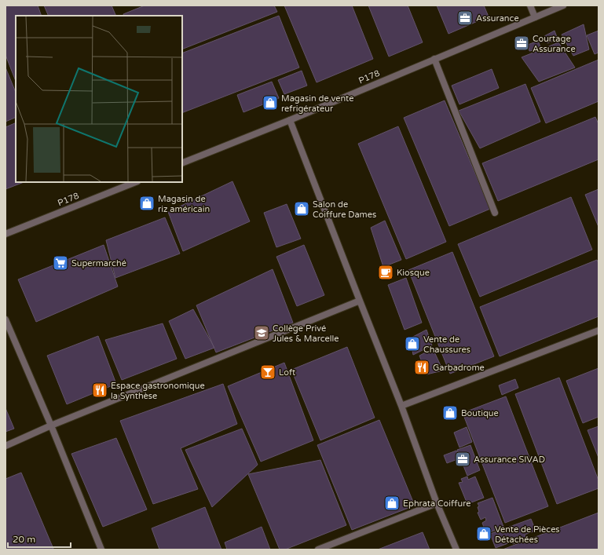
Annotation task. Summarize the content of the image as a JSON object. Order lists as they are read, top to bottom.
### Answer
{
  "streets": {
    "street": ["P178"]
  },
  "places": {
    "office": ["Assurance", "Courtage Assurance", "Assurance SIVAD"],
    "shop": [
      "Magasin de vente refrigérateur",
      "Magasin de riz américain",
      "Salon de Coiffure Dames",
      "Vente de Chaussures",
      "Boutique",
      "Ephrata Coiffure",
      "Vente de Pièces Détachées"
    ],
    "supermarket": ["Supermarché"],
    "cafe": ["Kiosque"],
    "school or university": ["Collège Privé Jules & Marcelle"],
    "restaurant": ["Garbadrome", "Espace gastronomique la Synthèse"],
    "bar": ["Loft"]
  },
  "scale_bar": "20 m"
}
